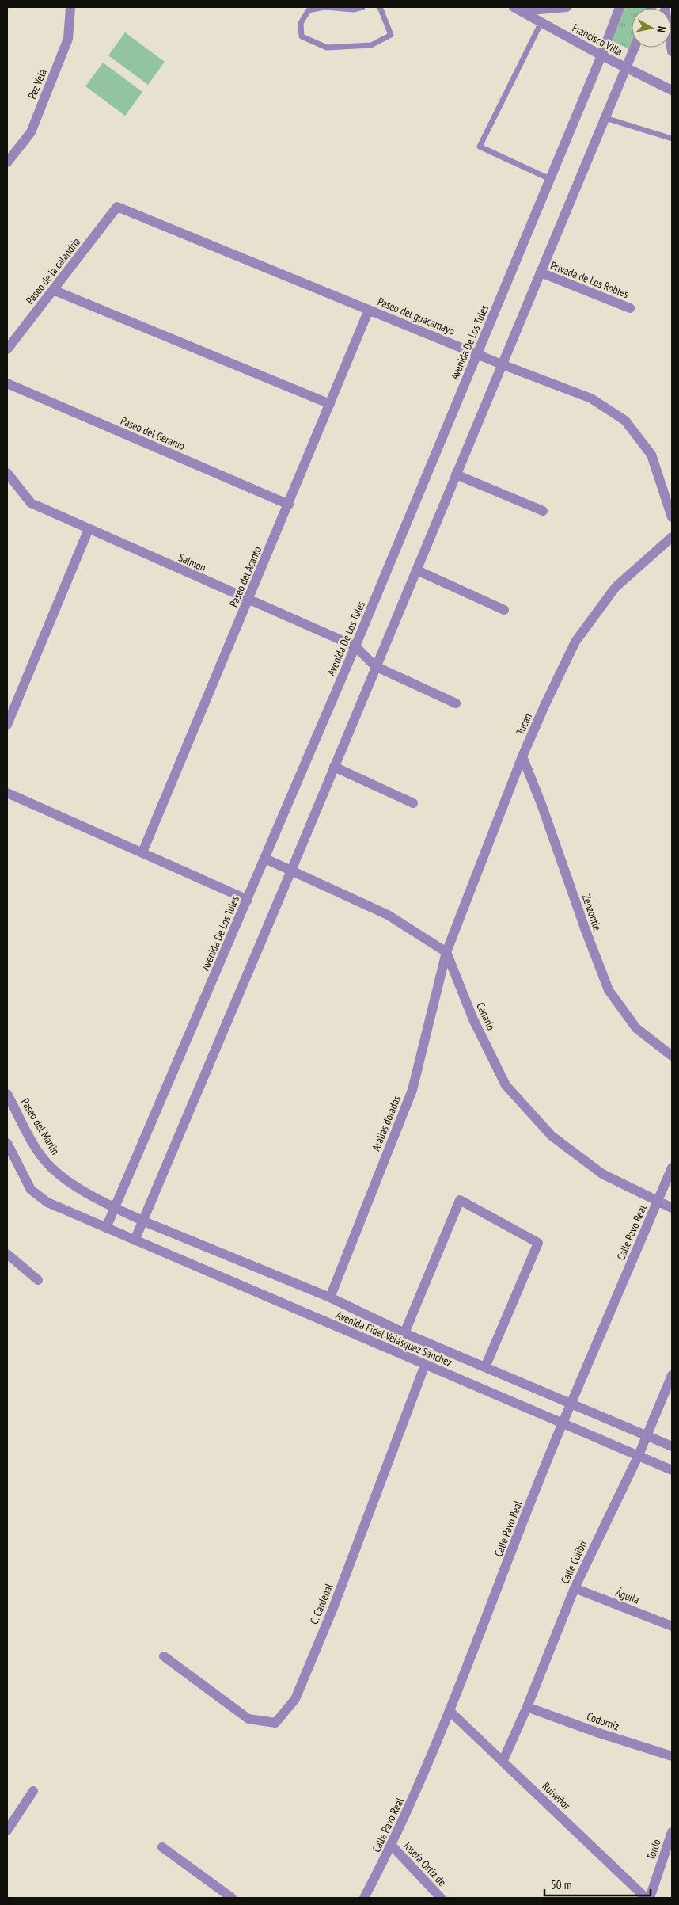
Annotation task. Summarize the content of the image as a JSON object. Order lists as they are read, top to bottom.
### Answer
{
  "streets": {
    "street": [
      "Francisco Villa",
      "Pez Vela",
      "Paseo de la calandria",
      "Privada de Los Robles",
      "Paseo del guacamayo",
      "Avenida De Los Tules",
      "Paseo del Geranio",
      "Salmon",
      "Paseo del Acanto",
      "Tucan",
      "Zenzontle",
      "Canario",
      "Aralias doradas",
      "Paseo del Marlin",
      "Calle Pavo Real",
      "Avenida Fidel Velásquez Sánchez",
      "Calle Colibri",
      "Águila",
      "C. Cardenal",
      "Codorniz",
      "Ruiseñor",
      "Tordo",
      "Josefa Ortiz de"
    ]
  },
  "crossings": [
    ["Francisco Villa", "Avenida De Los Tules"],
    ["Paseo de la calandria", "Paseo del guacamayo"],
    ["Paseo del guacamayo", "Avenida De Los Tules"],
    ["Paseo del guacamayo", "Paseo del Acanto"],
    ["Avenida De Los Tules", "Salmon"],
    ["Avenida De Los Tules", "Paseo del Marlin"],
    ["Avenida De Los Tules", "Avenida Fidel Velásquez Sánchez"],
    ["Paseo del Geranio", "Paseo del Acanto"],
    ["Salmon", "Paseo del Acanto"],
    ["Tucan", "Zenzontle"],
    ["Tucan", "Canario"],
    ["Tucan", "Aralias doradas"],
    ["Canario", "Aralias doradas"],
    ["Canario", "Calle Pavo Real"],
    ["Aralias doradas", "Avenida Fidel Velásquez Sánchez"],
    ["Paseo del Marlin", "Avenida Fidel Velásquez Sánchez"],
    ["Calle Pavo Real", "Avenida Fidel Velásquez Sánchez"],
    ["Calle Pavo Real", "Ruiseñor"],
    ["Calle Pavo Real", "Josefa Ortiz de"],
    ["Avenida Fidel Velásquez Sánchez", "Calle Colibri"],
    ["Avenida Fidel Velásquez Sánchez", "C. Cardenal"],
    ["Calle Colibri", "Águila"],
    ["Calle Colibri", "Codorniz"],
    ["Calle Colibri", "Ruiseñor"]
  ],
  "scale_bar": "50 m",
  "north": "right"
}
